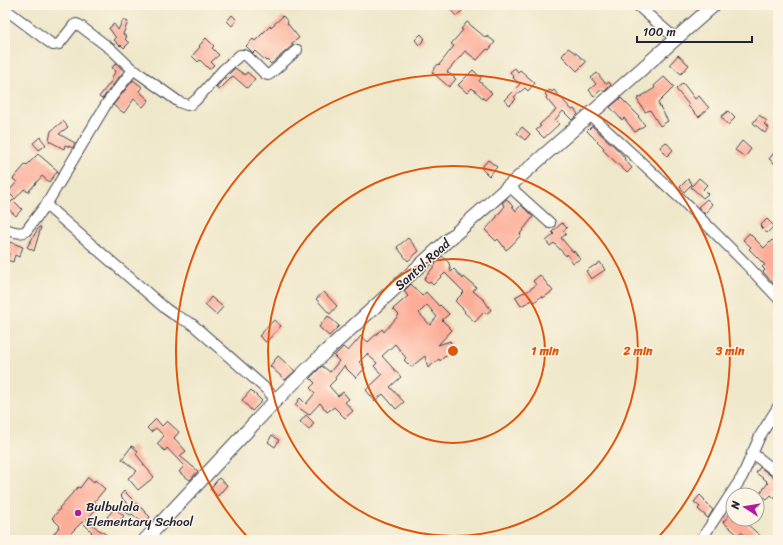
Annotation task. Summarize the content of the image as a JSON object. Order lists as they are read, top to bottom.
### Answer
{
  "streets": {
    "main road": ["Santol Road"]
  },
  "places": ["Bulbulala Elementary School"],
  "scale_bar": "100 m",
  "north": "left",
  "rings": ["1 min", "2 min", "3 min"]
}
